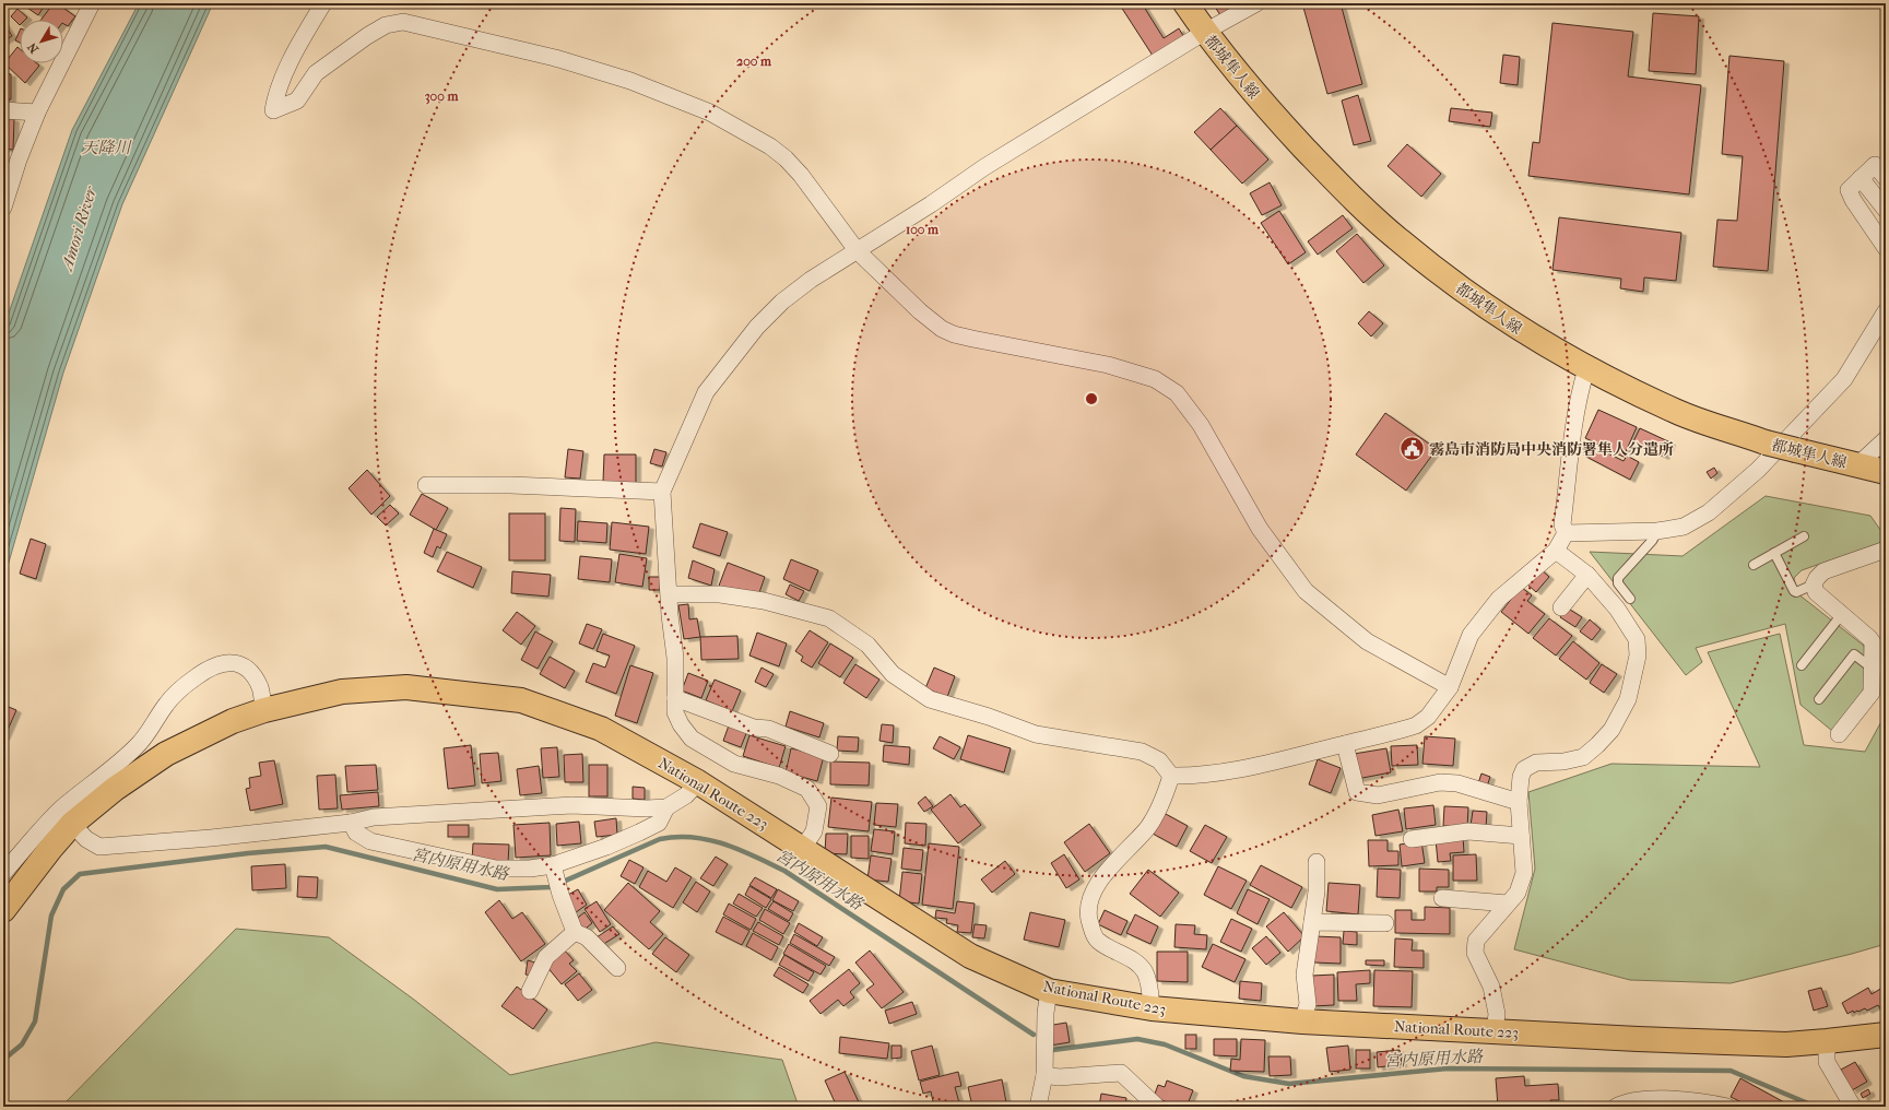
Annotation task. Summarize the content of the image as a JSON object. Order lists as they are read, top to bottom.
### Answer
{
  "streets": {
    "main road": ["都城隼人線", "National Route 223"]
  },
  "water": ["天降川", "Amori River", "宮内原用水路"],
  "places": {
    "public building": ["霧島市消防局中央消防署隼人分遣所"]
  },
  "north": "bottom left",
  "rings": ["200 m", "300 m", "100 m"]
}
